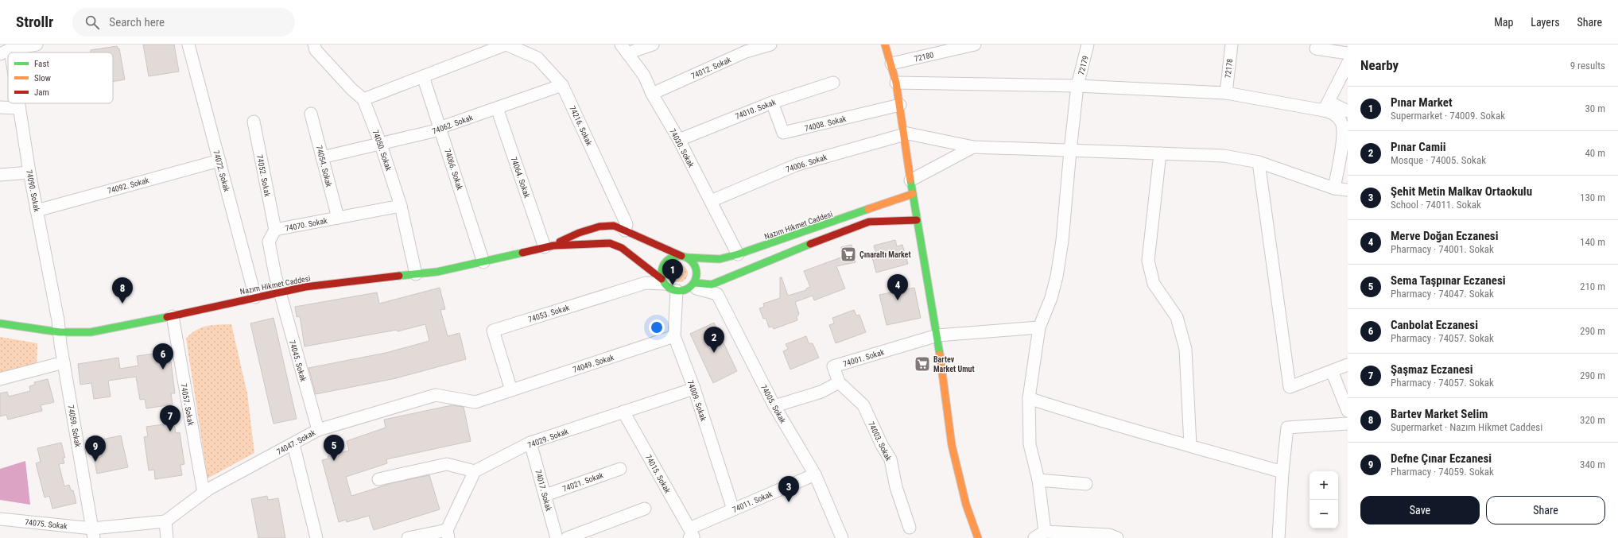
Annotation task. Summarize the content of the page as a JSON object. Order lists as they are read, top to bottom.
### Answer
{
  "streets": {
    "main road": ["Nazım Hikmet Caddesi"],
    "street": [
      "72180",
      "72179",
      "74012. Sokak",
      "72178",
      "74010. Sokak",
      "74008. Sokak",
      "74062. Sokak",
      "74216. Sokak",
      "74030. Sokak",
      "74050. Sokak",
      "74006. Sokak",
      "74054. Sokak",
      "74066. Sokak",
      "74072. Sokak",
      "74052. Sokak",
      "74064. Sokak",
      "74092. Sokak",
      "74090. Sokak",
      "74070. Sokak",
      "74053. Sokak",
      "74001. Sokak",
      "74045. Sokak",
      "74049. Sokak",
      "74009. Sokak",
      "74005. Sokak",
      "74057. Sokak",
      "74059. Sokak",
      "74029. Sokak",
      "74003. Sokak",
      "74047. Sokak",
      "74015. Sokak",
      "74021. Sokak",
      "74017. Sokak",
      "74011. Sokak",
      "74075. Sokak"
    ]
  },
  "crossings": [
    ["74012. Sokak", "74030. Sokak"],
    ["74010. Sokak", "74008. Sokak"],
    ["74010. Sokak", "74030. Sokak"],
    ["74062. Sokak", "74216. Sokak"],
    ["74062. Sokak", "74050. Sokak"],
    ["74062. Sokak", "74054. Sokak"],
    ["74062. Sokak", "74066. Sokak"],
    ["74062. Sokak", "74064. Sokak"],
    ["74216. Sokak", "Nazım Hikmet Caddesi"],
    ["74030. Sokak", "74006. Sokak"],
    ["74030. Sokak", "Nazım Hikmet Caddesi"],
    ["74050. Sokak", "74070. Sokak"],
    ["74050. Sokak", "Nazım Hikmet Caddesi"],
    ["74054. Sokak", "74070. Sokak"],
    ["74066. Sokak", "Nazım Hikmet Caddesi"],
    ["74072. Sokak", "74092. Sokak"],
    ["74072. Sokak", "Nazım Hikmet Caddesi"],
    ["74052. Sokak", "74070. Sokak"],
    ["74064. Sokak", "Nazım Hikmet Caddesi"],
    ["74092. Sokak", "74090. Sokak"],
    ["74090. Sokak", "Nazım Hikmet Caddesi"],
    ["74090. Sokak", "74059. Sokak"],
    ["74070. Sokak", "Nazım Hikmet Caddesi"],
    ["74070. Sokak", "74045. Sokak"],
    ["Nazım Hikmet Caddesi", "74053. Sokak"],
    ["Nazım Hikmet Caddesi", "74045. Sokak"],
    ["Nazım Hikmet Caddesi", "74009. Sokak"],
    ["Nazım Hikmet Caddesi", "74005. Sokak"],
    ["Nazım Hikmet Caddesi", "74057. Sokak"],
    ["Nazım Hikmet Caddesi", "74059. Sokak"],
    ["74053. Sokak", "74049. Sokak"],
    ["74053. Sokak", "74009. Sokak"],
    ["74053. Sokak", "74005. Sokak"],
    ["74053. Sokak", "74047. Sokak"],
    ["74001. Sokak", "74003. Sokak"],
    ["74045. Sokak", "74047. Sokak"],
    ["74049. Sokak", "74009. Sokak"],
    ["74049. Sokak", "74047. Sokak"],
    ["74009. Sokak", "74005. Sokak"],
    ["74009. Sokak", "74029. Sokak"],
    ["74009. Sokak", "74011. Sokak"],
    ["74005. Sokak", "74011. Sokak"],
    ["74057. Sokak", "74047. Sokak"],
    ["74059. Sokak", "74075. Sokak"],
    ["74029. Sokak", "74015. Sokak"],
    ["74029. Sokak", "74017. Sokak"],
    ["74015. Sokak", "74011. Sokak"],
    ["74021. Sokak", "74017. Sokak"]
  ],
  "places": {
    "supermarket": ["Çınaraltı Market", "Bartev Market Umut"]
  },
  "legend": ["Fast", "Slow", "Jam"],
  "page": {
    "header": "Strollr",
    "search": "Search here",
    "nav": ["Map", "Layers", "Share"],
    "heading": ["Nearby", "9 results"],
    "list": [
      {
        "mark": "1",
        "name": "Pınar Market",
        "note": "Supermarket · 74009. Sokak",
        "value": "30 m"
      },
      {
        "mark": "2",
        "name": "Pınar Camii",
        "note": "Mosque · 74005. Sokak",
        "value": "40 m"
      },
      {
        "mark": "3",
        "name": "Şehit Metin Malkav Ortaokulu",
        "note": "School · 74011. Sokak",
        "value": "130 m"
      },
      {
        "mark": "4",
        "name": "Merve Doğan Eczanesi",
        "note": "Pharmacy · 74001. Sokak",
        "value": "140 m"
      },
      {
        "mark": "5",
        "name": "Sema Taşpınar Eczanesi",
        "note": "Pharmacy · 74047. Sokak",
        "value": "210 m"
      },
      {
        "mark": "6",
        "name": "Canbolat Eczanesi",
        "note": "Pharmacy · 74057. Sokak",
        "value": "290 m"
      },
      {
        "mark": "7",
        "name": "Şaşmaz Eczanesi",
        "note": "Pharmacy · 74057. Sokak",
        "value": "290 m"
      },
      {
        "mark": "8",
        "name": "Bartev Market Selim",
        "note": "Supermarket · Nazım Hikmet Caddesi",
        "value": "320 m"
      },
      {
        "mark": "9",
        "name": "Defne Çınar Eczanesi",
        "note": "Pharmacy · 74059. Sokak",
        "value": "340 m"
      }
    ],
    "pins": [
      "1",
      "4",
      "8",
      "2",
      "6",
      "7",
      "5",
      "9",
      "3"
    ],
    "map_buttons": ["+", "−"],
    "buttons": ["Save", "Share"]
  }
}
